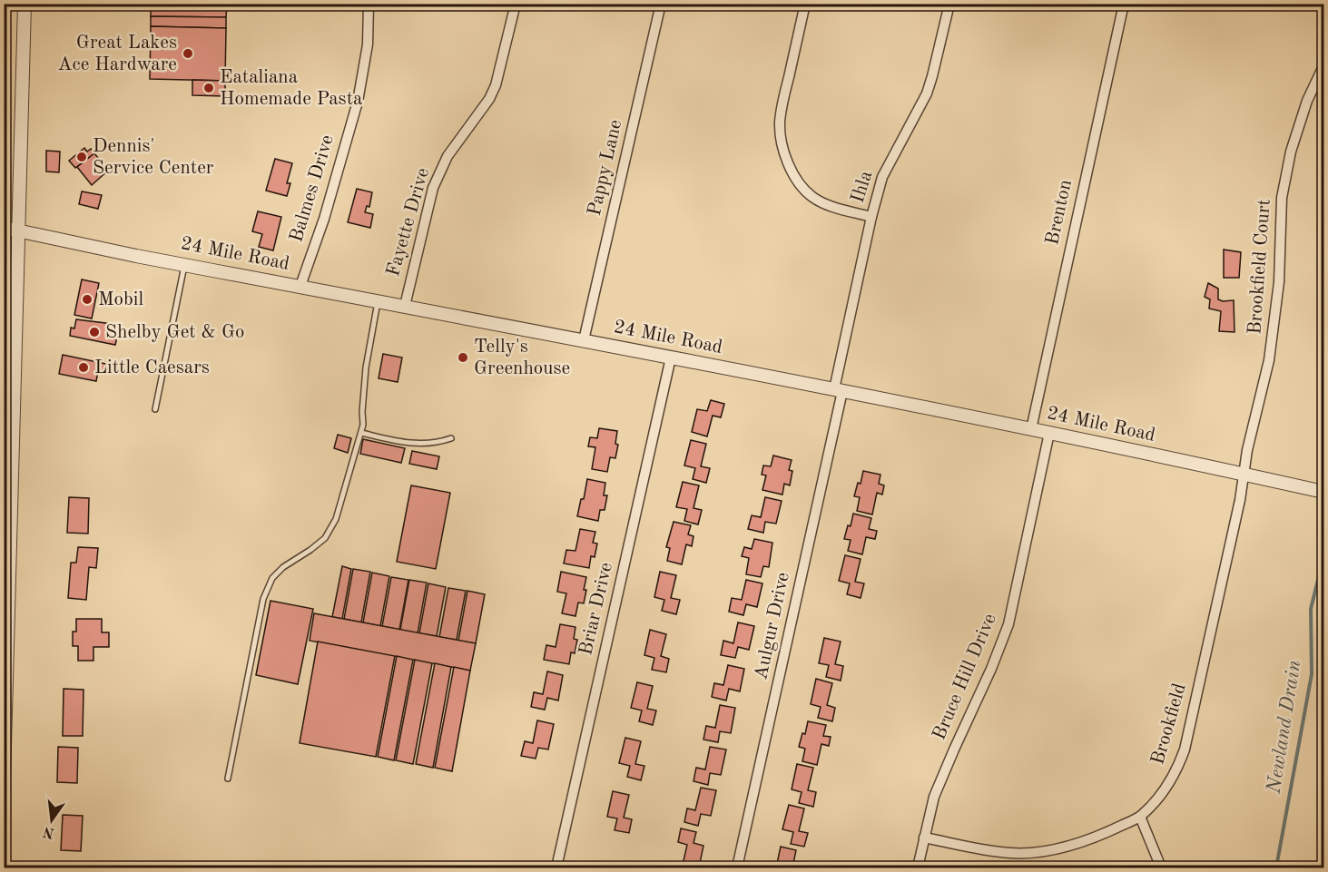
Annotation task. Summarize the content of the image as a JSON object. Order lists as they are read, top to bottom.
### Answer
{
  "streets": {
    "street": [
      "Pappy Lane",
      "Ihla",
      "Balmes Drive",
      "Brenton",
      "Fayette Drive",
      "24 Mile Road",
      "Brookfield Court",
      "Briar Drive",
      "Aulgur Drive",
      "Bruce Hill Drive",
      "Brookfield"
    ]
  },
  "crossings": [
    ["Pappy Lane", "24 Mile Road"],
    ["Ihla", "24 Mile Road"],
    ["Ihla", "Aulgur Drive"],
    ["Balmes Drive", "24 Mile Road"],
    ["Brenton", "24 Mile Road"],
    ["Fayette Drive", "24 Mile Road"],
    ["24 Mile Road", "Brookfield Court"],
    ["24 Mile Road", "Briar Drive"],
    ["24 Mile Road", "Aulgur Drive"],
    ["24 Mile Road", "Bruce Hill Drive"],
    ["24 Mile Road", "Brookfield"],
    ["Brookfield Court", "Brookfield"],
    ["Bruce Hill Drive", "Brookfield"]
  ],
  "water": ["Newland Drain"],
  "places": [
    "Great Lakes Ace Hardware",
    "Eataliana Homemade Pasta",
    "Dennis' Service Center",
    "Mobil",
    "Shelby Get & Go",
    "Telly's Greenhouse",
    "Little Caesars"
  ],
  "north": "bottom"
}
